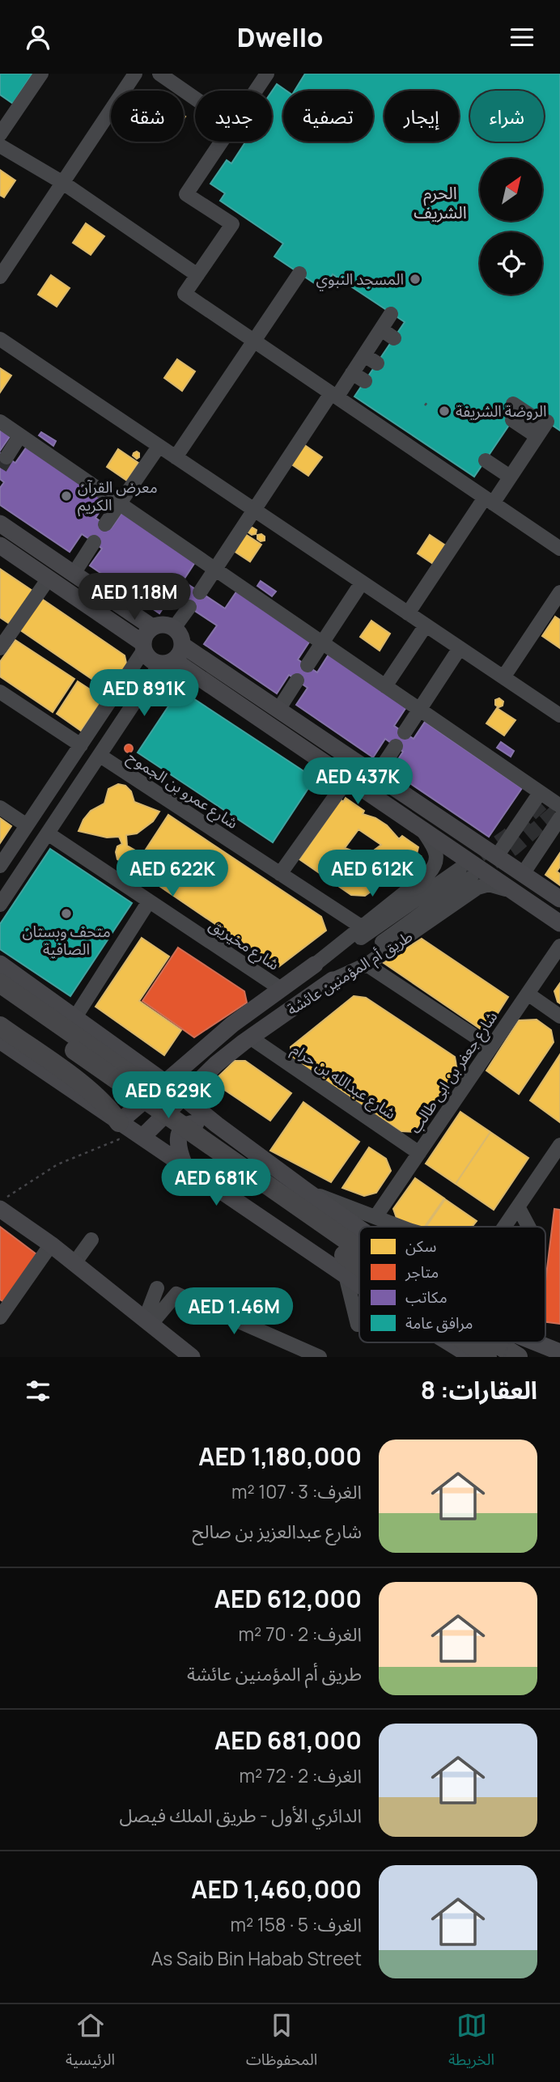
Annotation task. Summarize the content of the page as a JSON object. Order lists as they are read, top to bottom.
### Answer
{
  "streets": {
    "main road": ["طريق أم المؤمنين عائشة"],
    "street": [
      "شارع عمرو بن الجموح",
      "شارع مخيريق",
      "شارع جعفر بن ابى طالب",
      "شارع عبدالله بن حرام"
    ]
  },
  "crossings": [
    ["شارع عمرو بن الجموح", "طريق أم المؤمنين عائشة"],
    ["شارع مخيريق", "طريق أم المؤمنين عائشة"],
    ["طريق أم المؤمنين عائشة", "شارع عبدالله بن حرام"],
    ["شارع جعفر بن ابى طالب", "شارع عبدالله بن حرام"]
  ],
  "districts": ["الحرم الشريف"],
  "places": [
    "المسجد النبوي",
    "الروضة الشريفة",
    "معرض القرآن الكريم",
    "متحف وبستان الصافية"
  ],
  "legend": [
    "سكن",
    "متاجر",
    "مكاتب",
    "مرافق عامة"
  ],
  "north": "top right",
  "page": {
    "header": "Dwello",
    "chip": [
      "شراء",
      "إيجار",
      "تصفية",
      "جديد",
      "شقة"
    ],
    "price": [
      "AED 1.18M",
      "AED 891K",
      "AED 437K",
      "AED 622K",
      "AED 612K",
      "AED 629K",
      "AED 681K",
      "AED 1.46M"
    ],
    "heading": "العقارات: 8",
    "list": [
      {
        "name": "AED 1,180,000",
        "note": "الغرف: 3 · 107 m² · شارع عبدالعزيز بن صالح"
      },
      {
        "name": "AED 612,000",
        "note": "الغرف: 2 · 70 m² · طريق أم المؤمنين عائشة"
      },
      {
        "name": "AED 681,000",
        "note": "الغرف: 2 · 72 m² · الدائري الأول - طريق الملك فيصل"
      },
      {
        "name": "AED 1,460,000",
        "note": "الغرف: 5 · 158 m² · As Saib Bin Habab Street"
      }
    ],
    "tabs": ["الخريطة", "المحفوظات", "الرئيسية"]
  }
}
